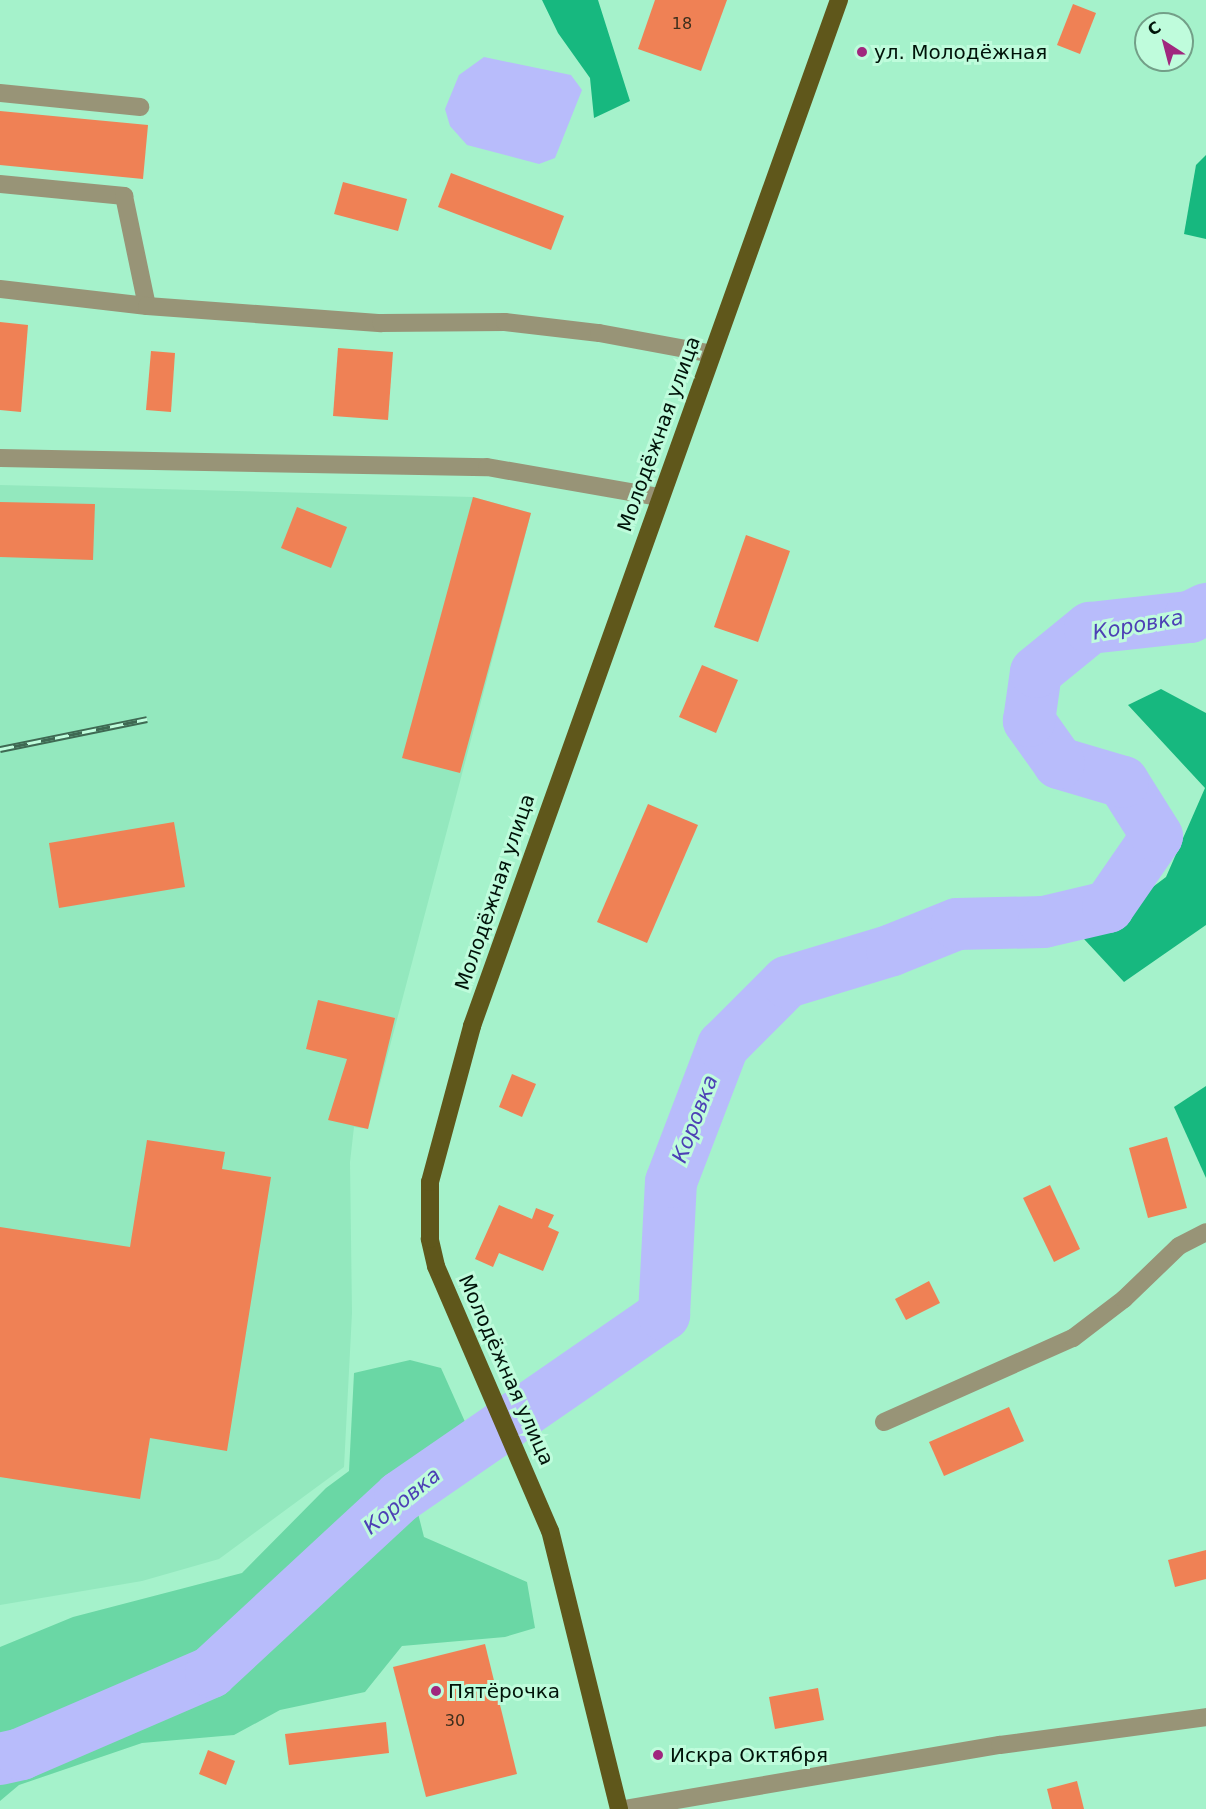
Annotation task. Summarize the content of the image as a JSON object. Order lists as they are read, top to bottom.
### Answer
{
  "streets": {
    "main road": ["Молодёжная улица"]
  },
  "water": ["Коровка"],
  "places": ["ул. Молодёжная", "Пятёрочка", "Искра Октября"],
  "house_numbers": ["18", "30"],
  "north": "top left"
}
